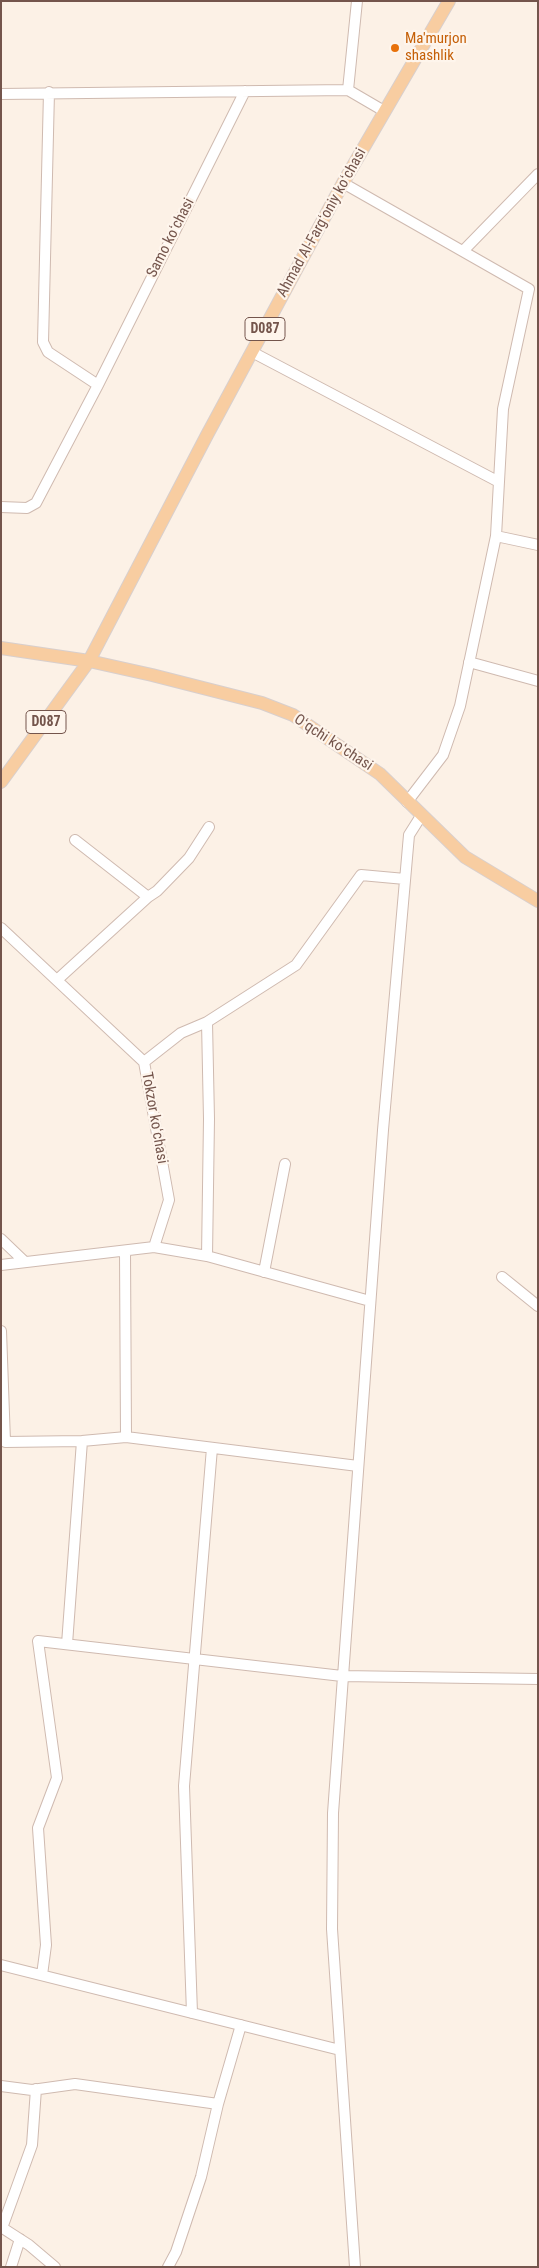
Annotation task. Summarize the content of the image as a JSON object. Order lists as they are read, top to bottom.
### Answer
{
  "streets": {
    "main road": ["Ahmad Al-Fargʻoniy koʻchasi", "D087", "Oʻqchi koʻchasi"],
    "street": ["Samo koʻchasi", "Tokzor koʻchasi"]
  },
  "crossings": [
    ["Ahmad Al-Fargʻoniy koʻchasi", "D087"],
    ["Ahmad Al-Fargʻoniy koʻchasi", "Oʻqchi koʻchasi"],
    ["D087", "Oʻqchi koʻchasi"]
  ],
  "places": ["Ma'murjon shashlik"]
}
